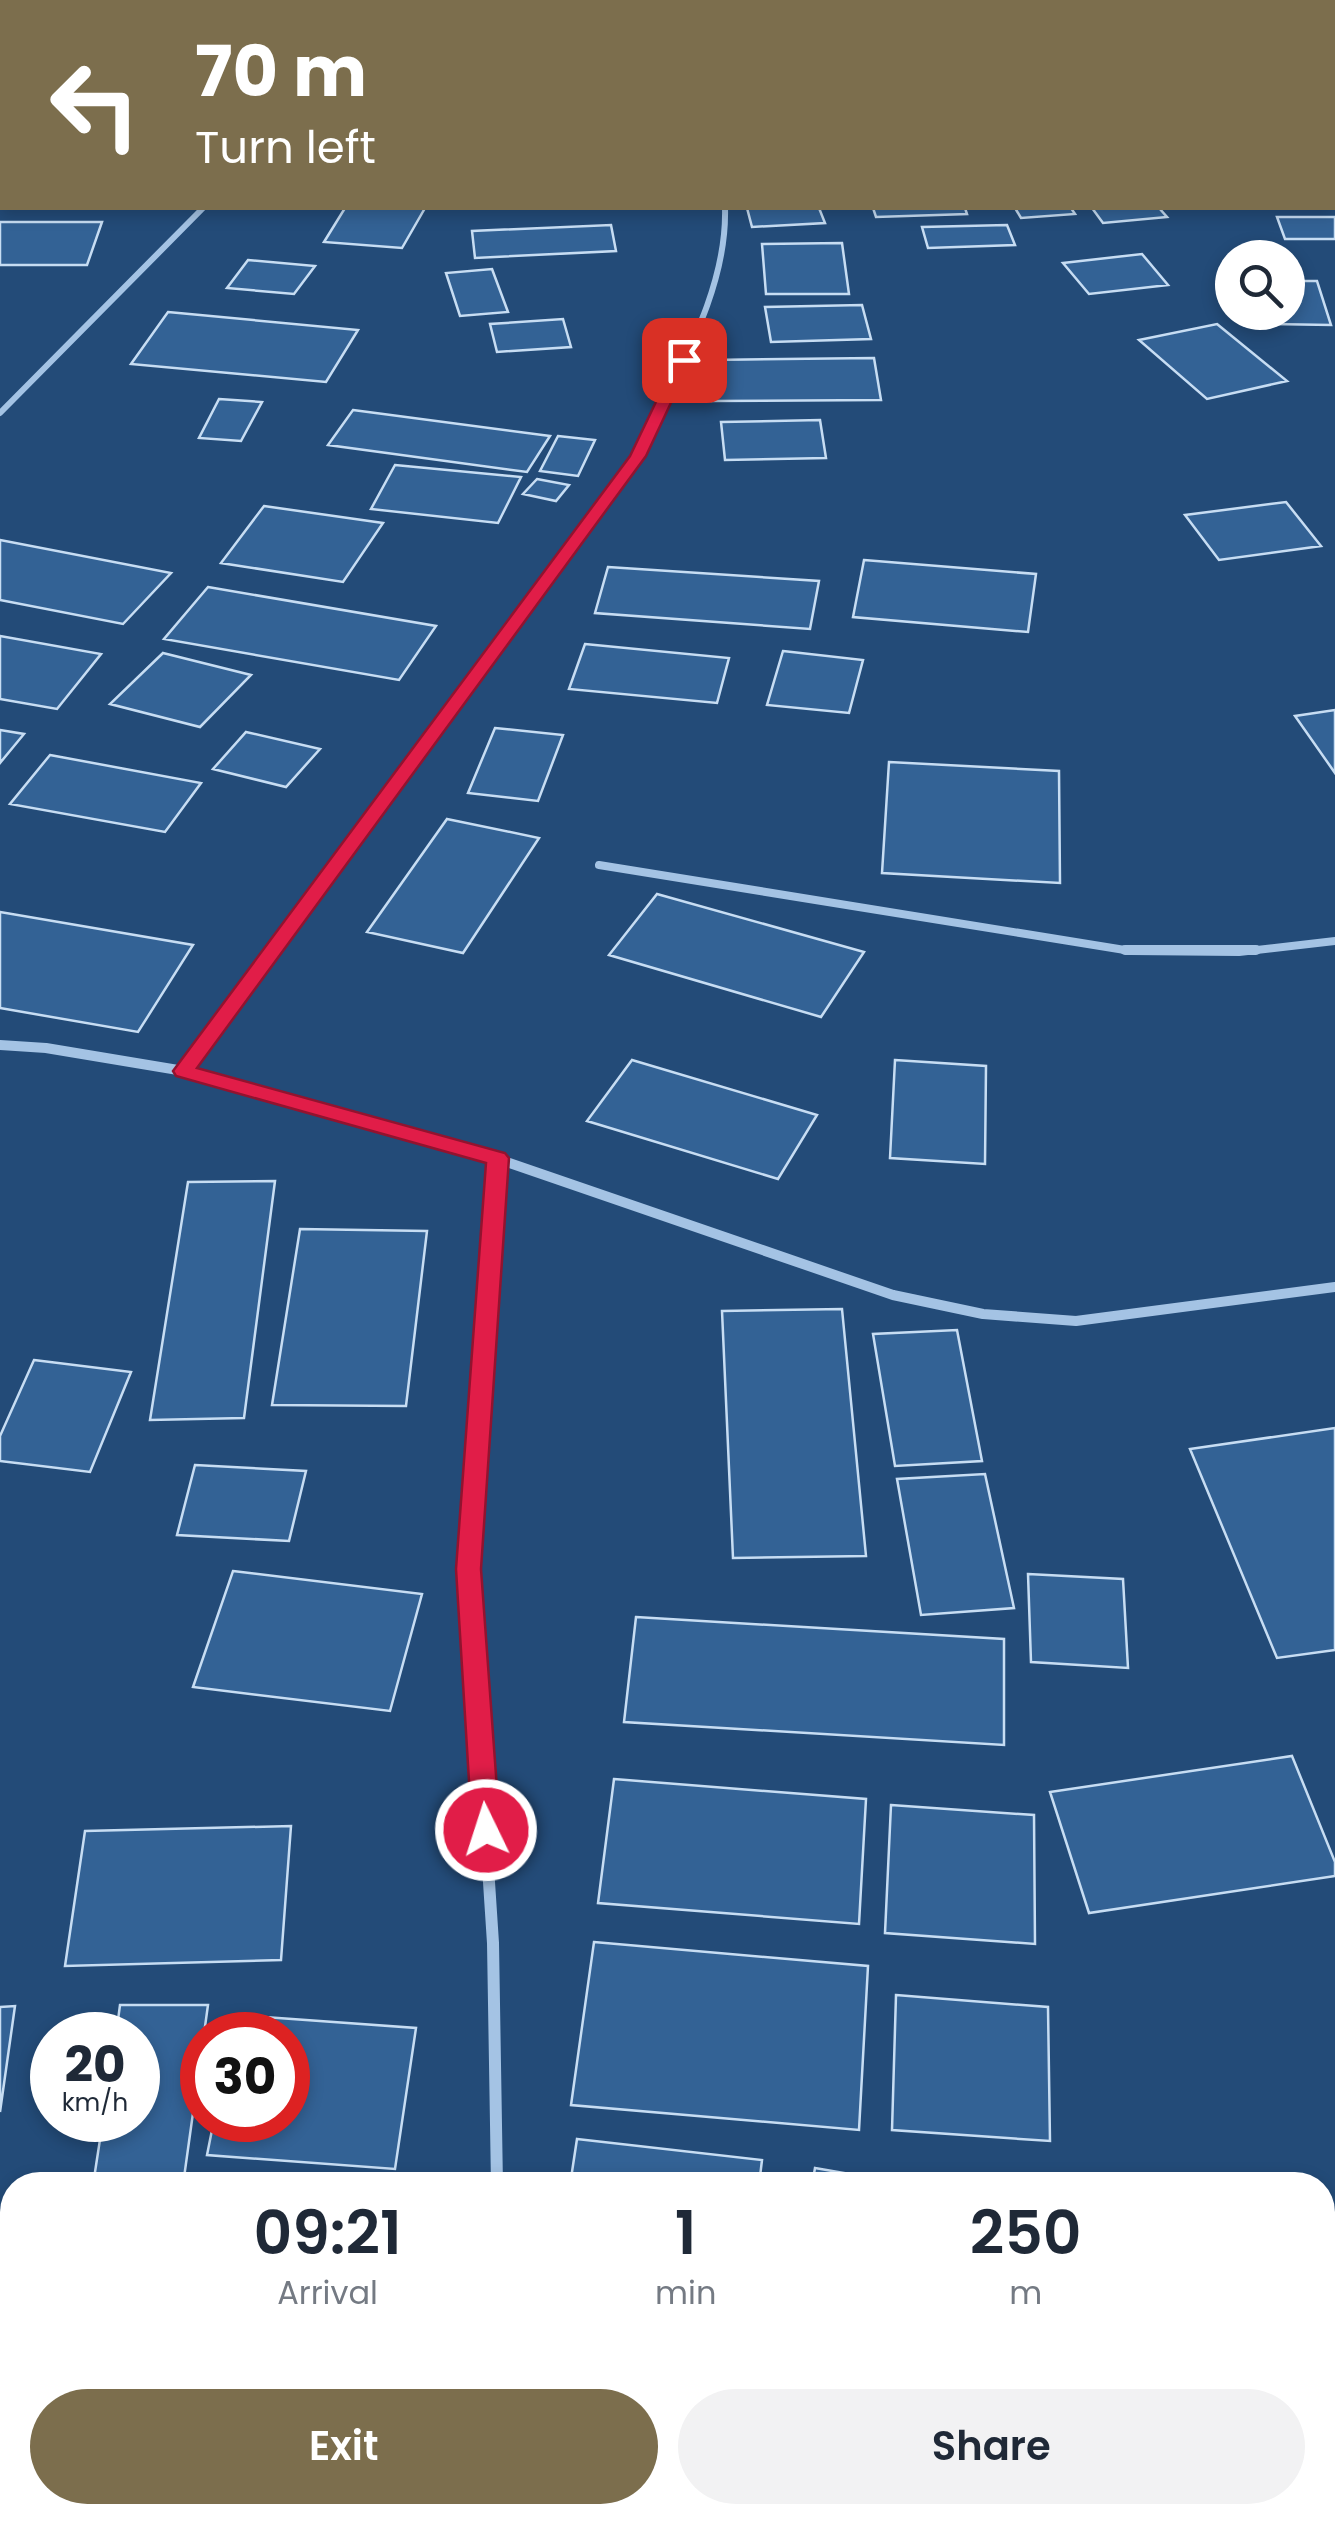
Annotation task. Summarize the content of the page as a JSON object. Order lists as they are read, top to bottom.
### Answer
{
  "page": {
    "turn": ["70 m", "Turn left"],
    "speed": "20 km/h",
    "limit": "30",
    "eta": [
      "09:21",
      "Arrival",
      "1",
      "min",
      "250",
      "m"
    ],
    "buttons": ["Exit", "Share"]
  }
}
